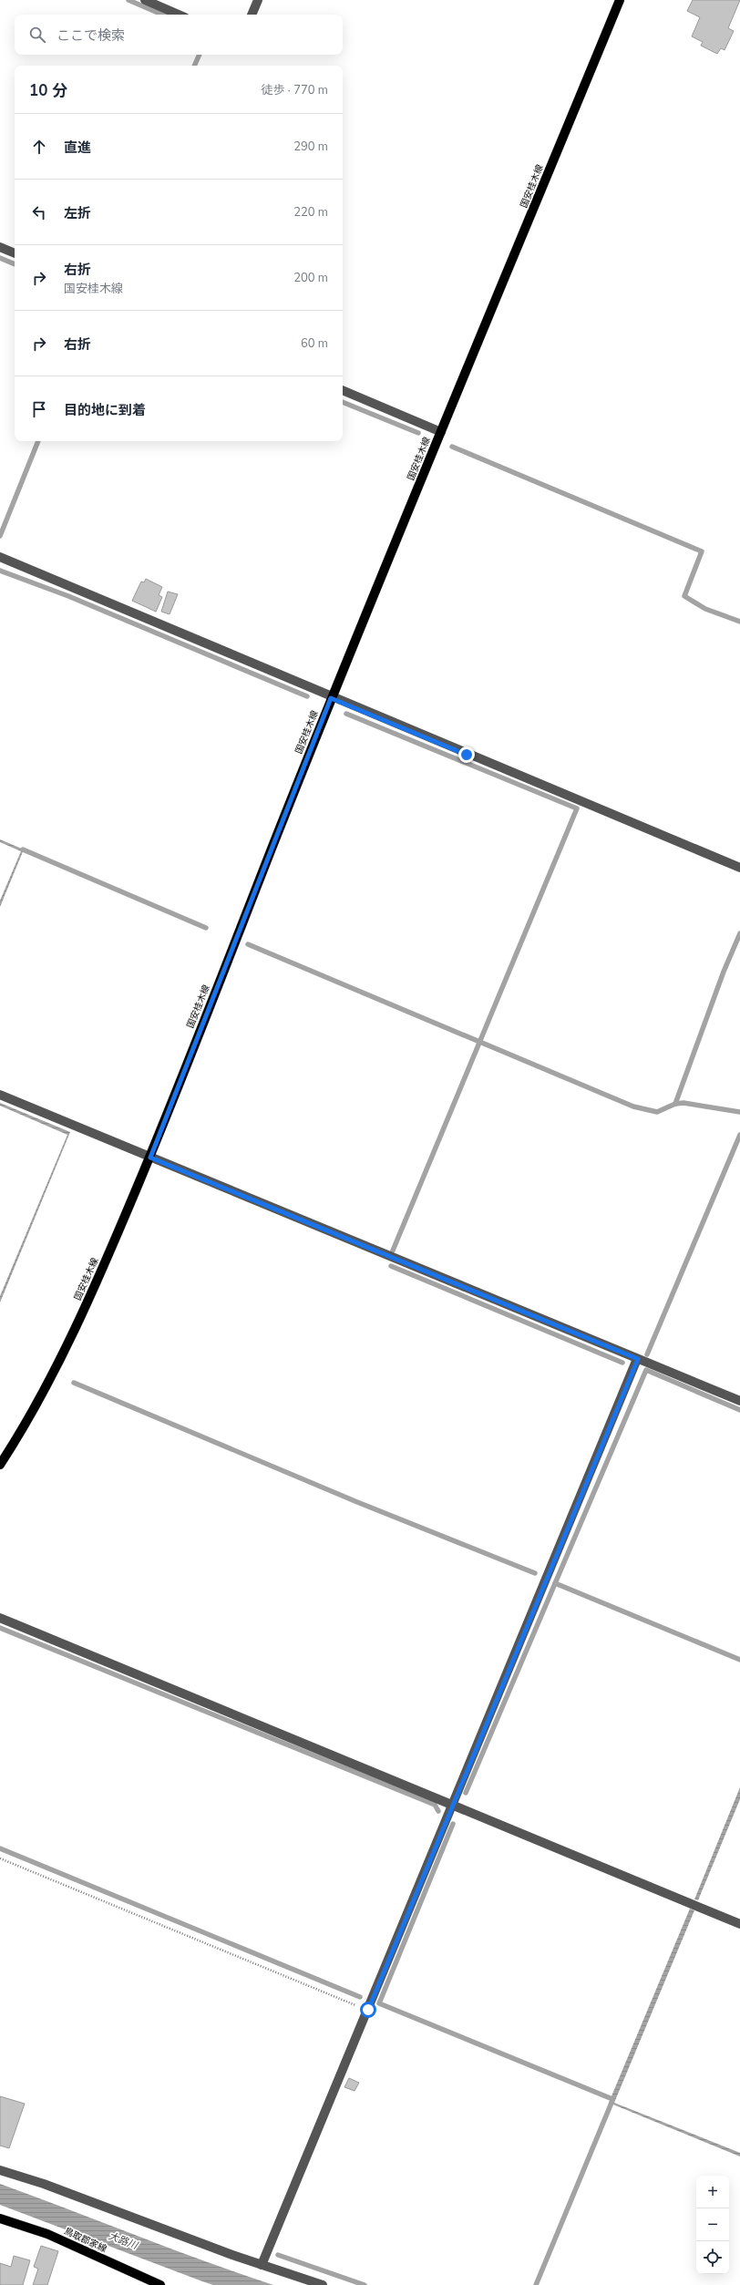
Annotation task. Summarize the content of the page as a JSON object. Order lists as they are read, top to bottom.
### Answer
{
  "streets": {
    "main road": ["国安桂木線", "鳥取郡家線"]
  },
  "water": ["大路川"],
  "page": {
    "search": "ここで検索",
    "heading": ["10 分", "徒歩 · 770 m"],
    "list": [
      ["直進", "290 m"],
      ["左折", "220 m"],
      ["右折", "国安桂木線", "200 m"],
      ["右折", "60 m"],
      "目的地に到着"
    ],
    "map_buttons": ["+", "−"]
  }
}
